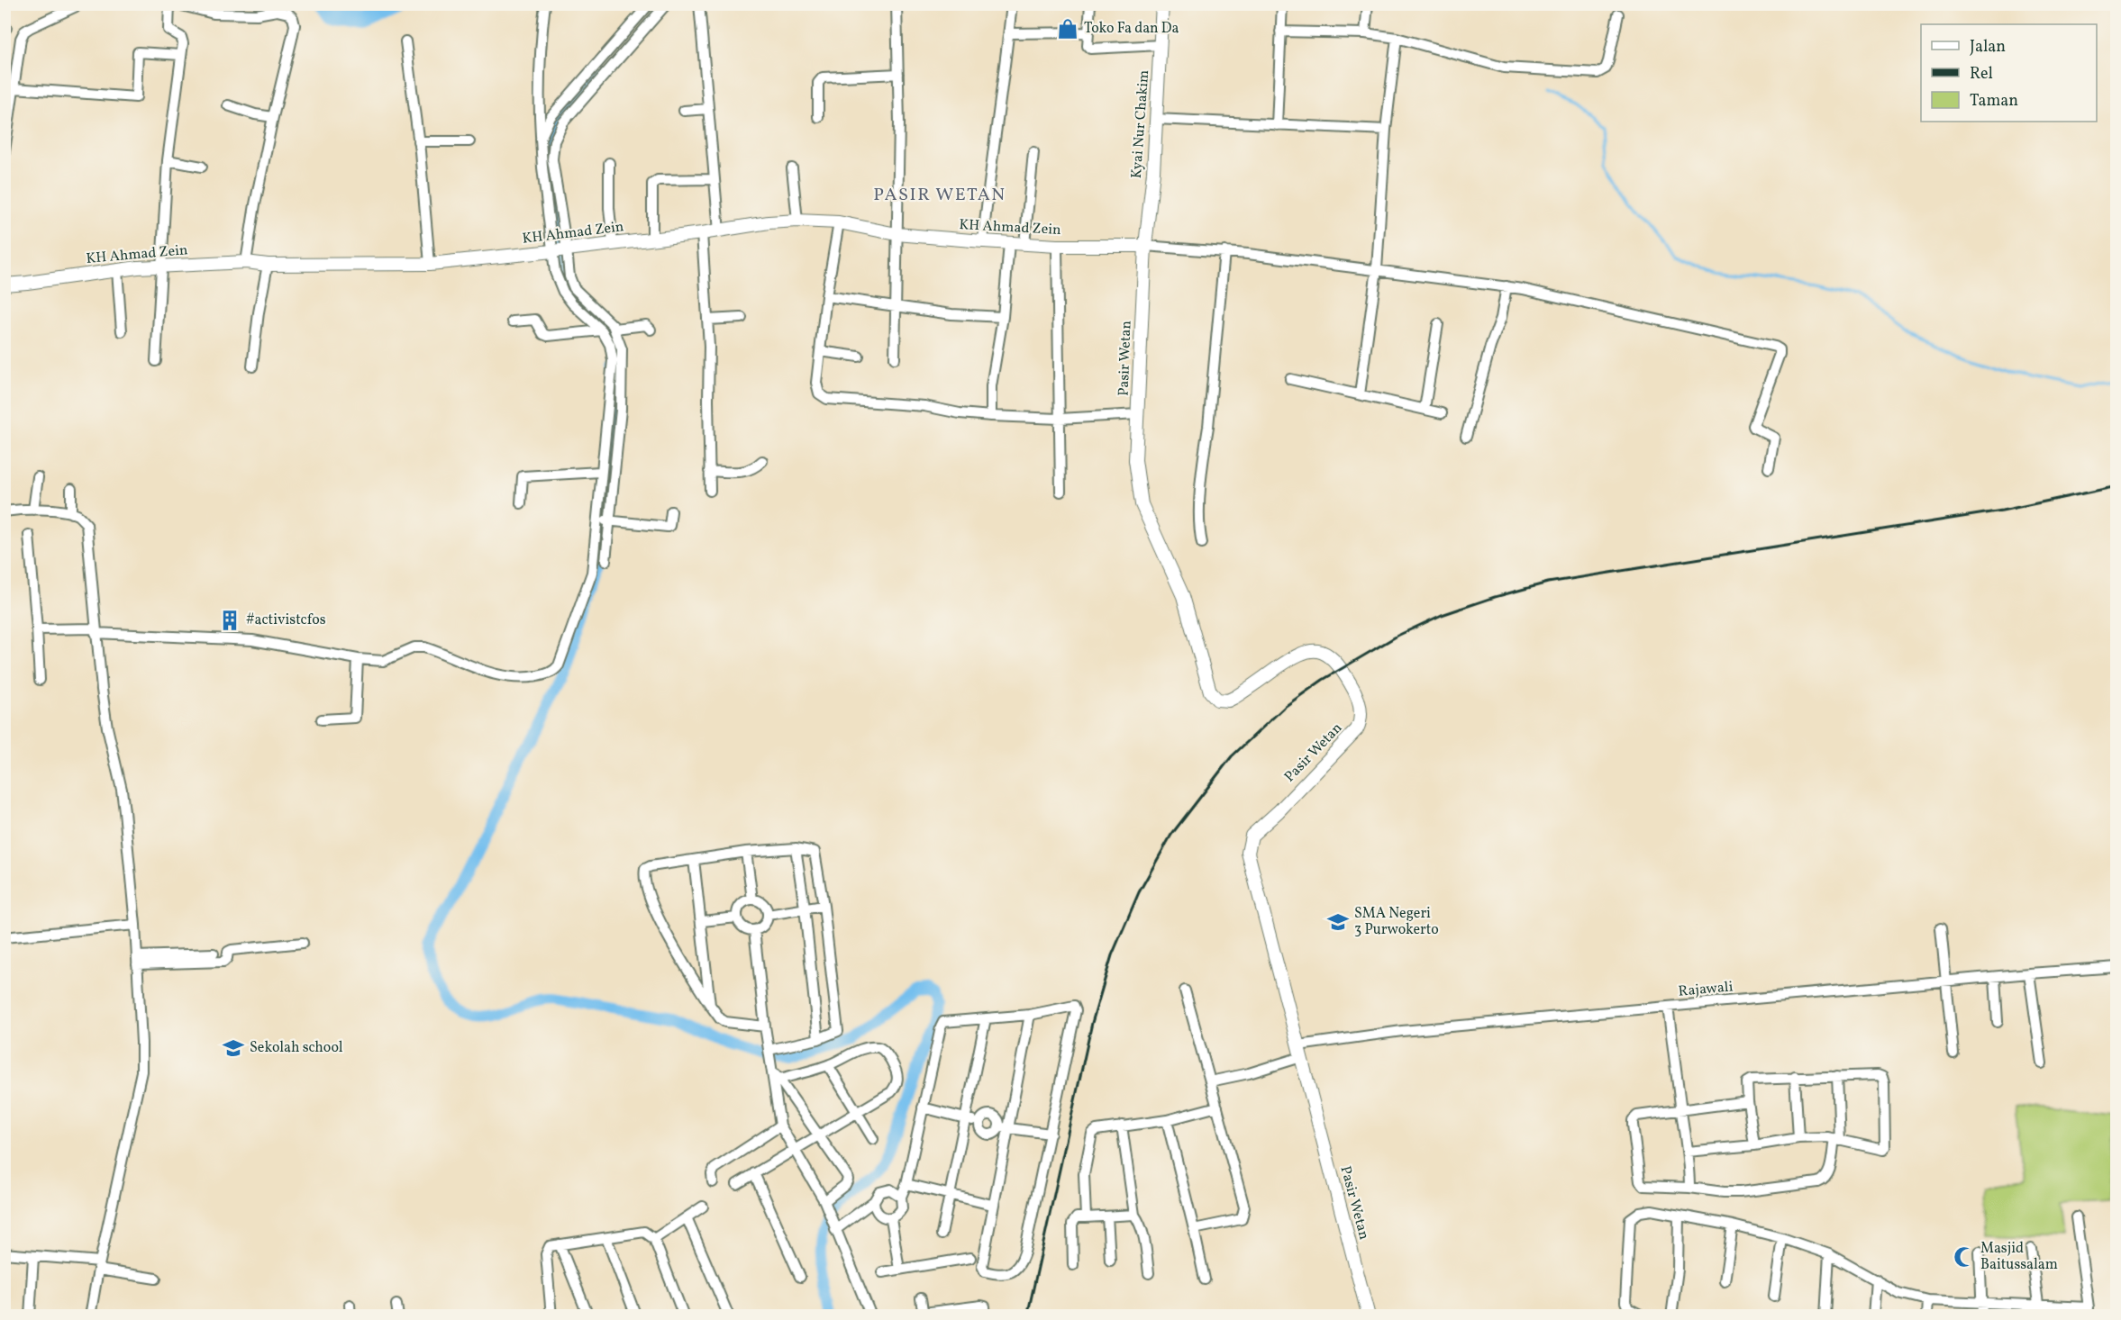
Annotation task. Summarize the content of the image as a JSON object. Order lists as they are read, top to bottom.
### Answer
{
  "streets": {
    "street": [
      "Kyai Nur Chakim",
      "KH Ahmad Zein",
      "Pasir Wetan",
      "Rajawali"
    ]
  },
  "crossings": [
    ["Kyai Nur Chakim", "KH Ahmad Zein"],
    ["Kyai Nur Chakim", "Pasir Wetan"],
    ["KH Ahmad Zein", "Pasir Wetan"],
    ["Pasir Wetan", "Rajawali"]
  ],
  "districts": ["PASIR WETAN"],
  "places": {
    "shop": ["Toko Fa dan Da"],
    "building": ["#activistcfos"],
    "school or university": ["SMA Negeri 3 Purwokerto", "Sekolah school"],
    "mosque": ["Masjid Baitussalam"]
  },
  "legend": ["Jalan", "Rel", "Taman"]
}
